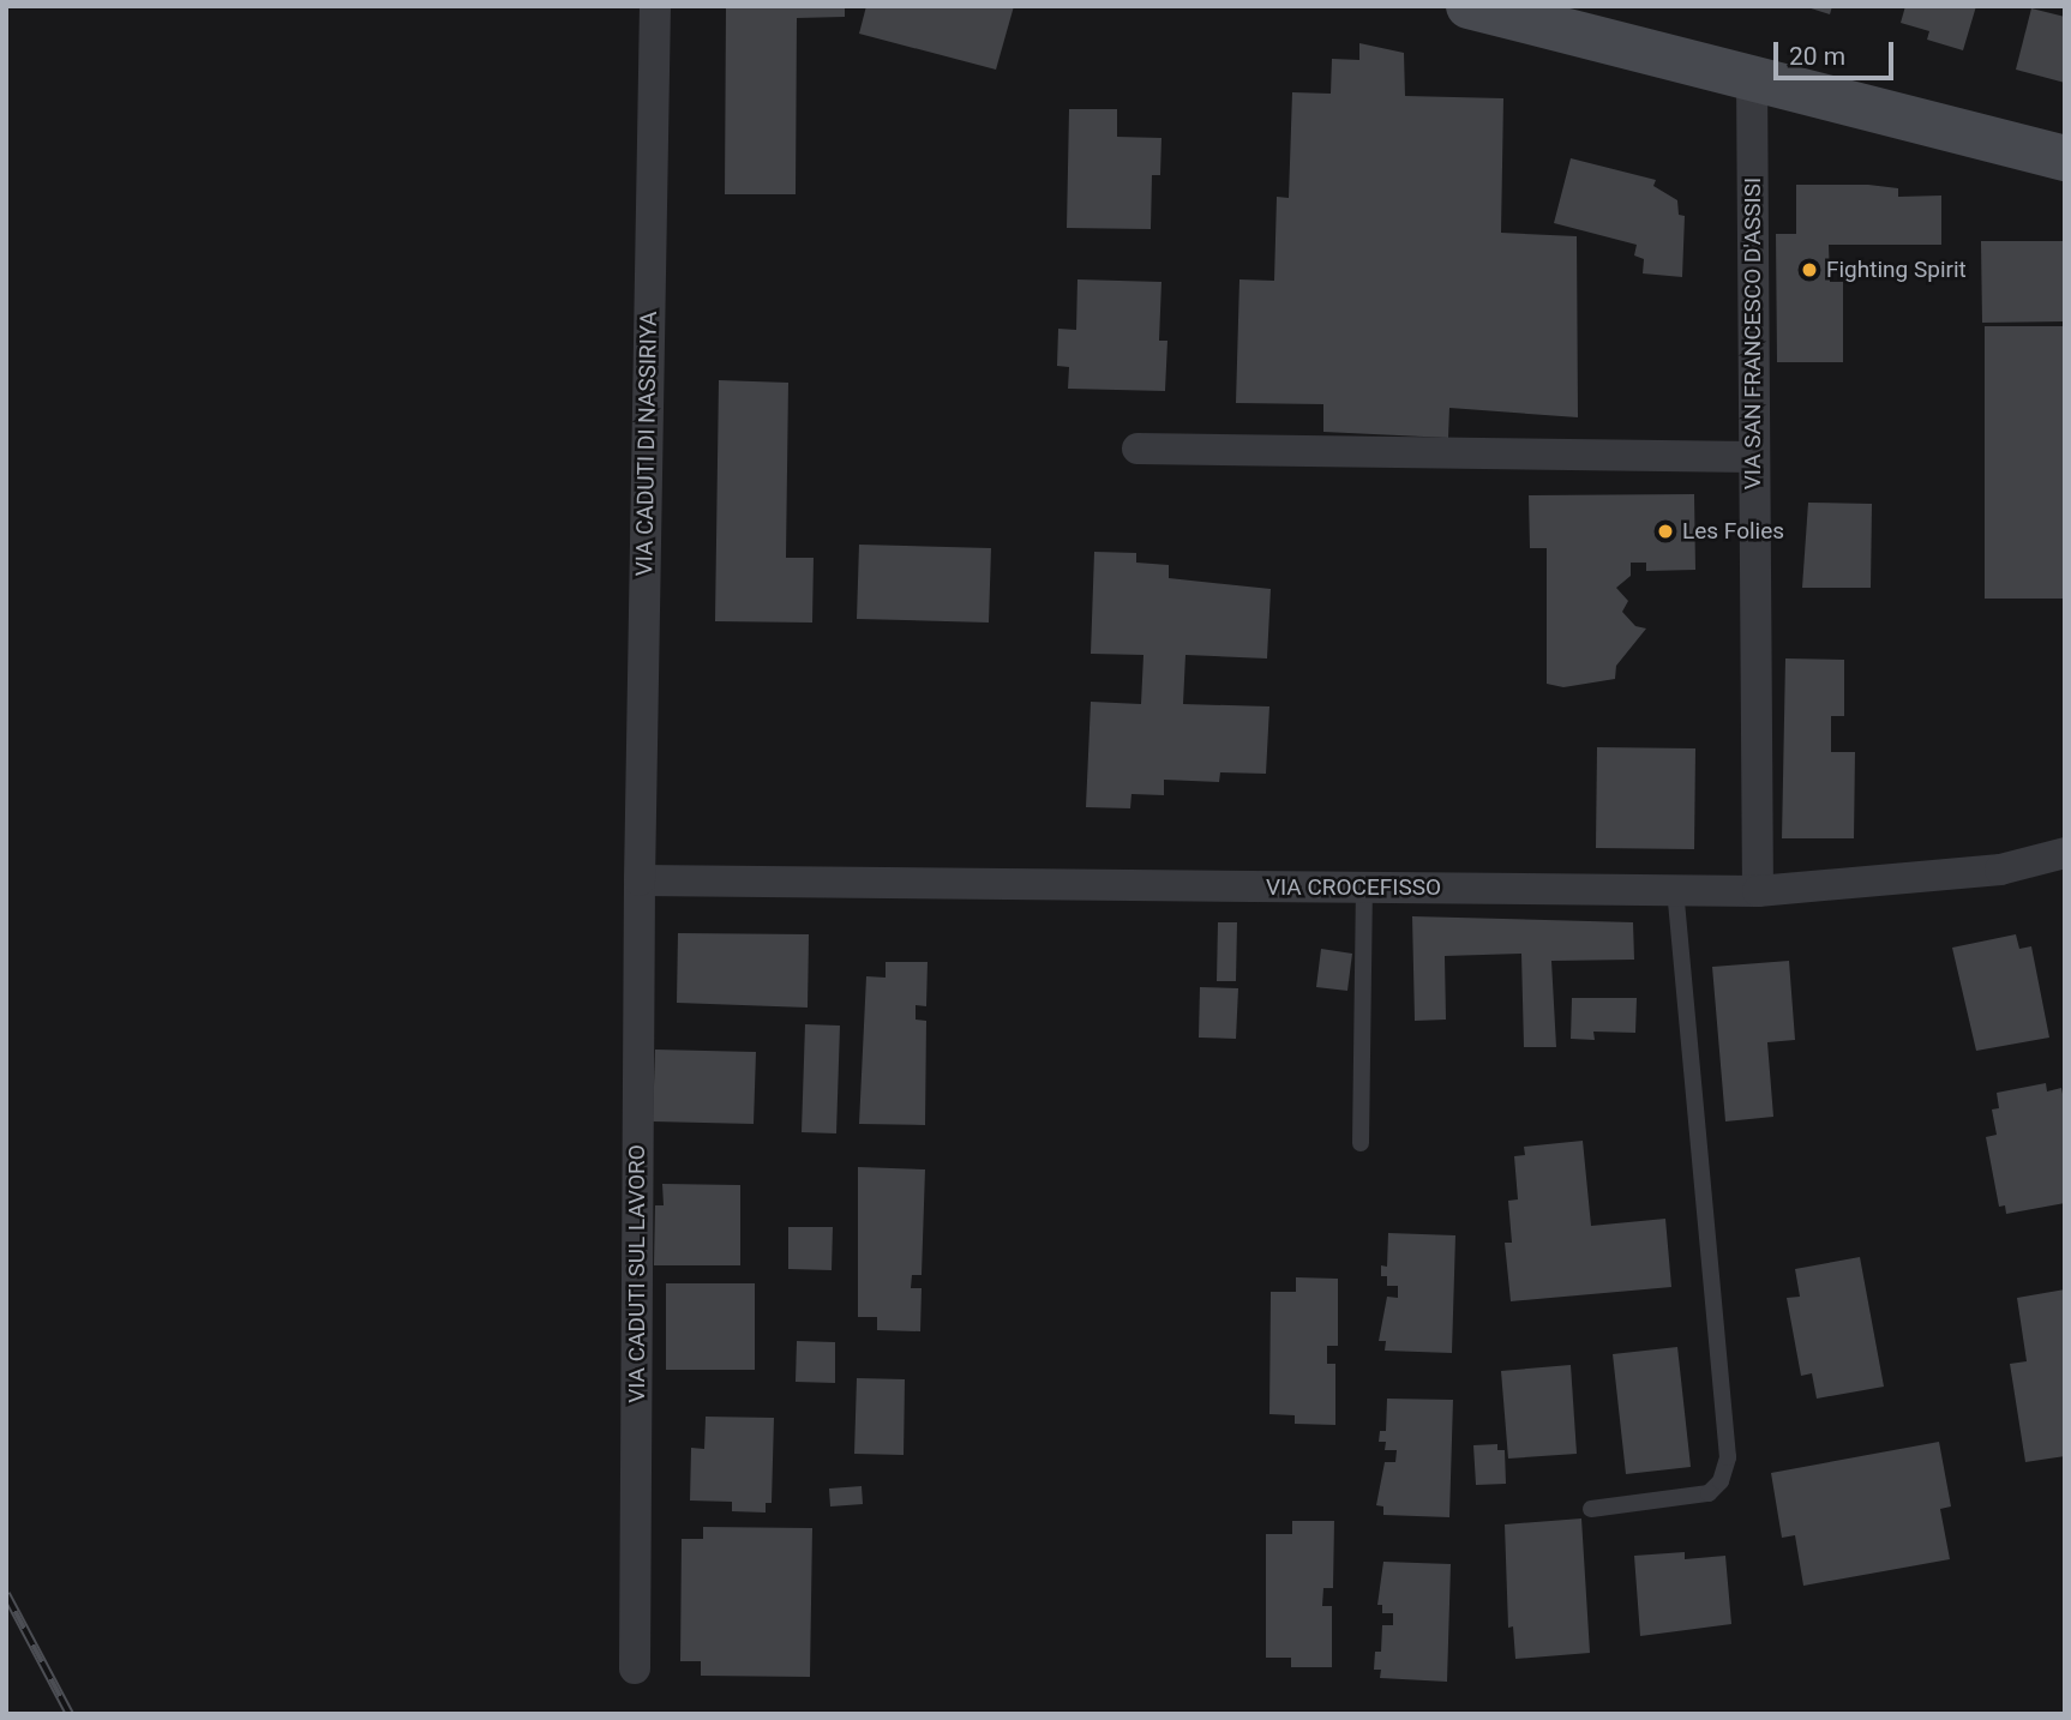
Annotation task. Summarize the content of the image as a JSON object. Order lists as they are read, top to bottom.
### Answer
{
  "streets": {
    "street": [
      "VIA SAN FRANCESCO D'ASSISI",
      "VIA CADUTI DI NASSIRIYA",
      "VIA CROCEFISSO",
      "VIA CADUTI SUL LAVORO"
    ]
  },
  "crossings": [
    ["VIA SAN FRANCESCO D'ASSISI", "VIA CROCEFISSO"],
    ["VIA CADUTI DI NASSIRIYA", "VIA CROCEFISSO"],
    ["VIA CADUTI DI NASSIRIYA", "VIA CADUTI SUL LAVORO"],
    ["VIA CROCEFISSO", "VIA CADUTI SUL LAVORO"]
  ],
  "places": ["Fighting Spirit", "Les Folies"],
  "scale_bar": "20 m"
}
